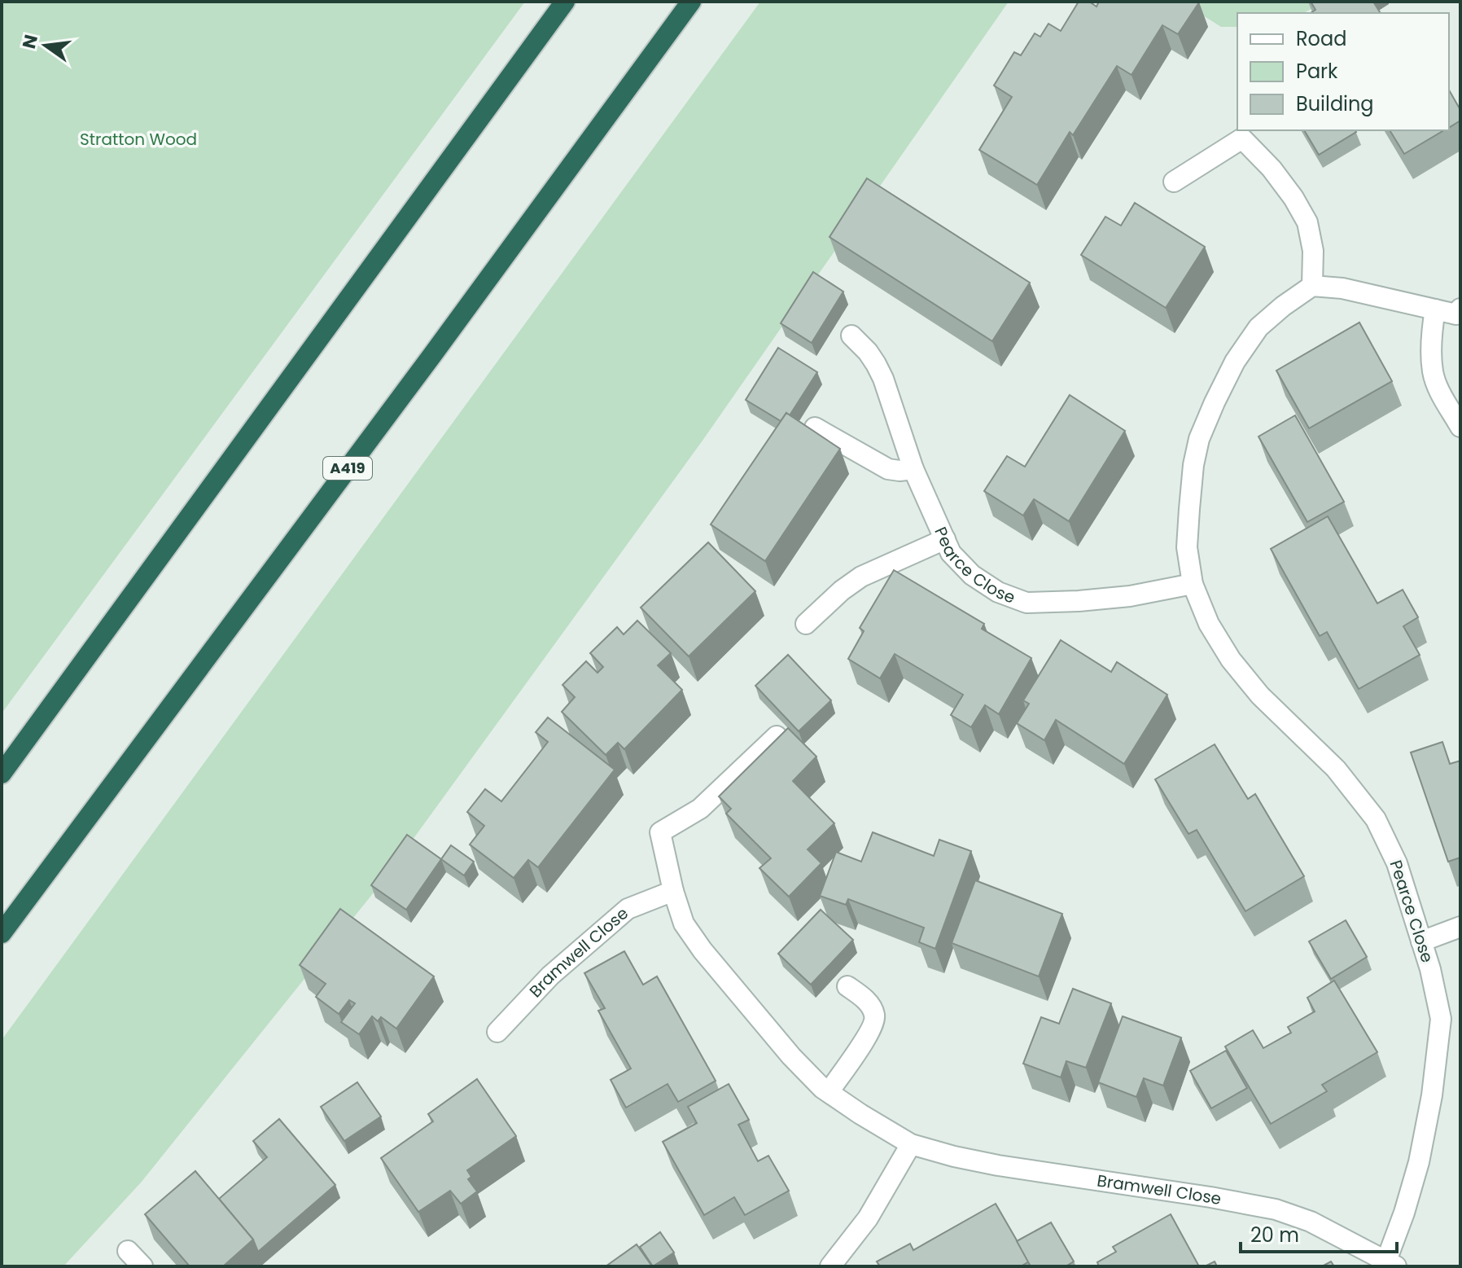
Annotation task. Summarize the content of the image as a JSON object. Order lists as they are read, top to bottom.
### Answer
{
  "streets": {
    "highway": ["A419"],
    "street": ["Pearce Close", "Bramwell Close"]
  },
  "crossings": [
    ["Pearce Close", "Bramwell Close"]
  ],
  "parks": ["Stratton Wood"],
  "legend": ["Road", "Park", "Building"],
  "scale_bar": "20 m",
  "north": "left"
}
